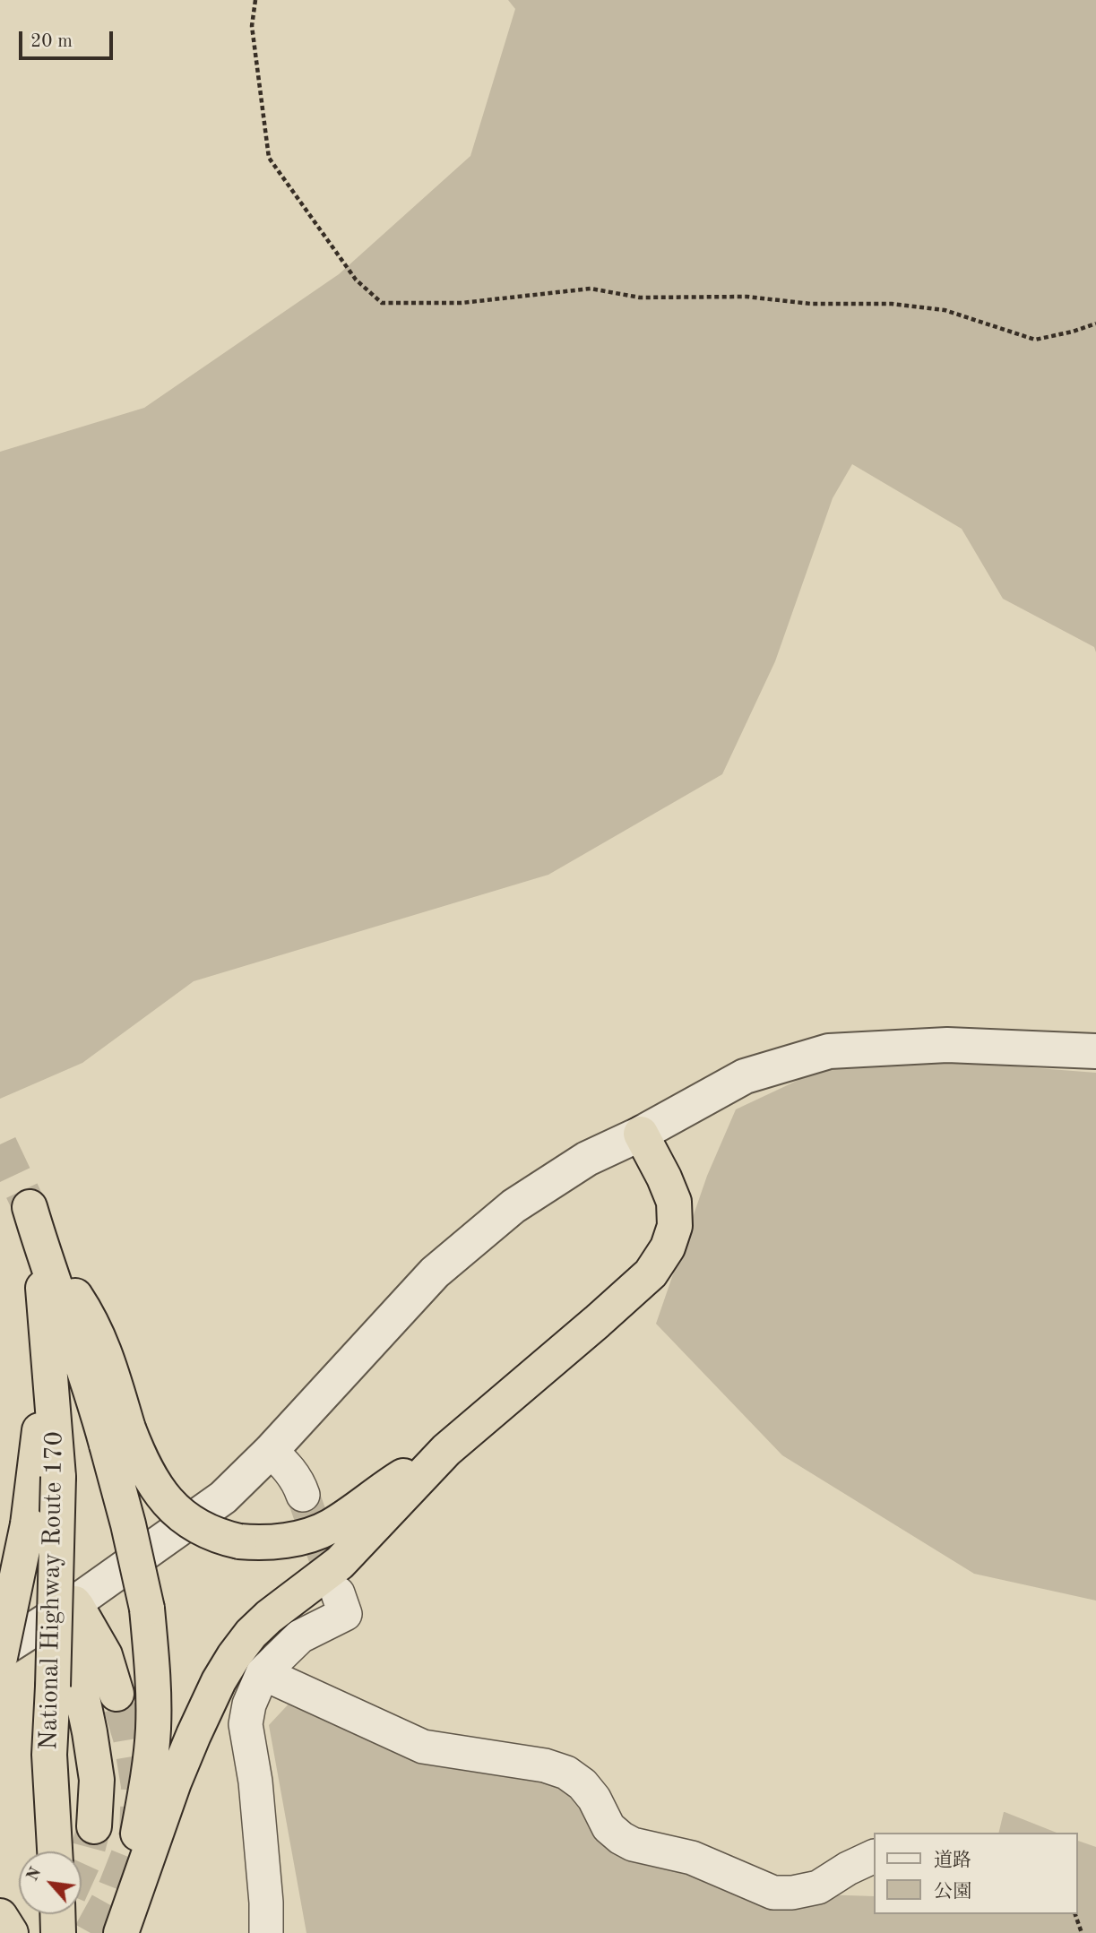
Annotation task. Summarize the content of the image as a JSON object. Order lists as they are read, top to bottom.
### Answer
{
  "streets": {
    "highway": ["National Highway Route 170"]
  },
  "legend": ["道路", "公園"],
  "scale_bar": "20 m",
  "north": "top left"
}
